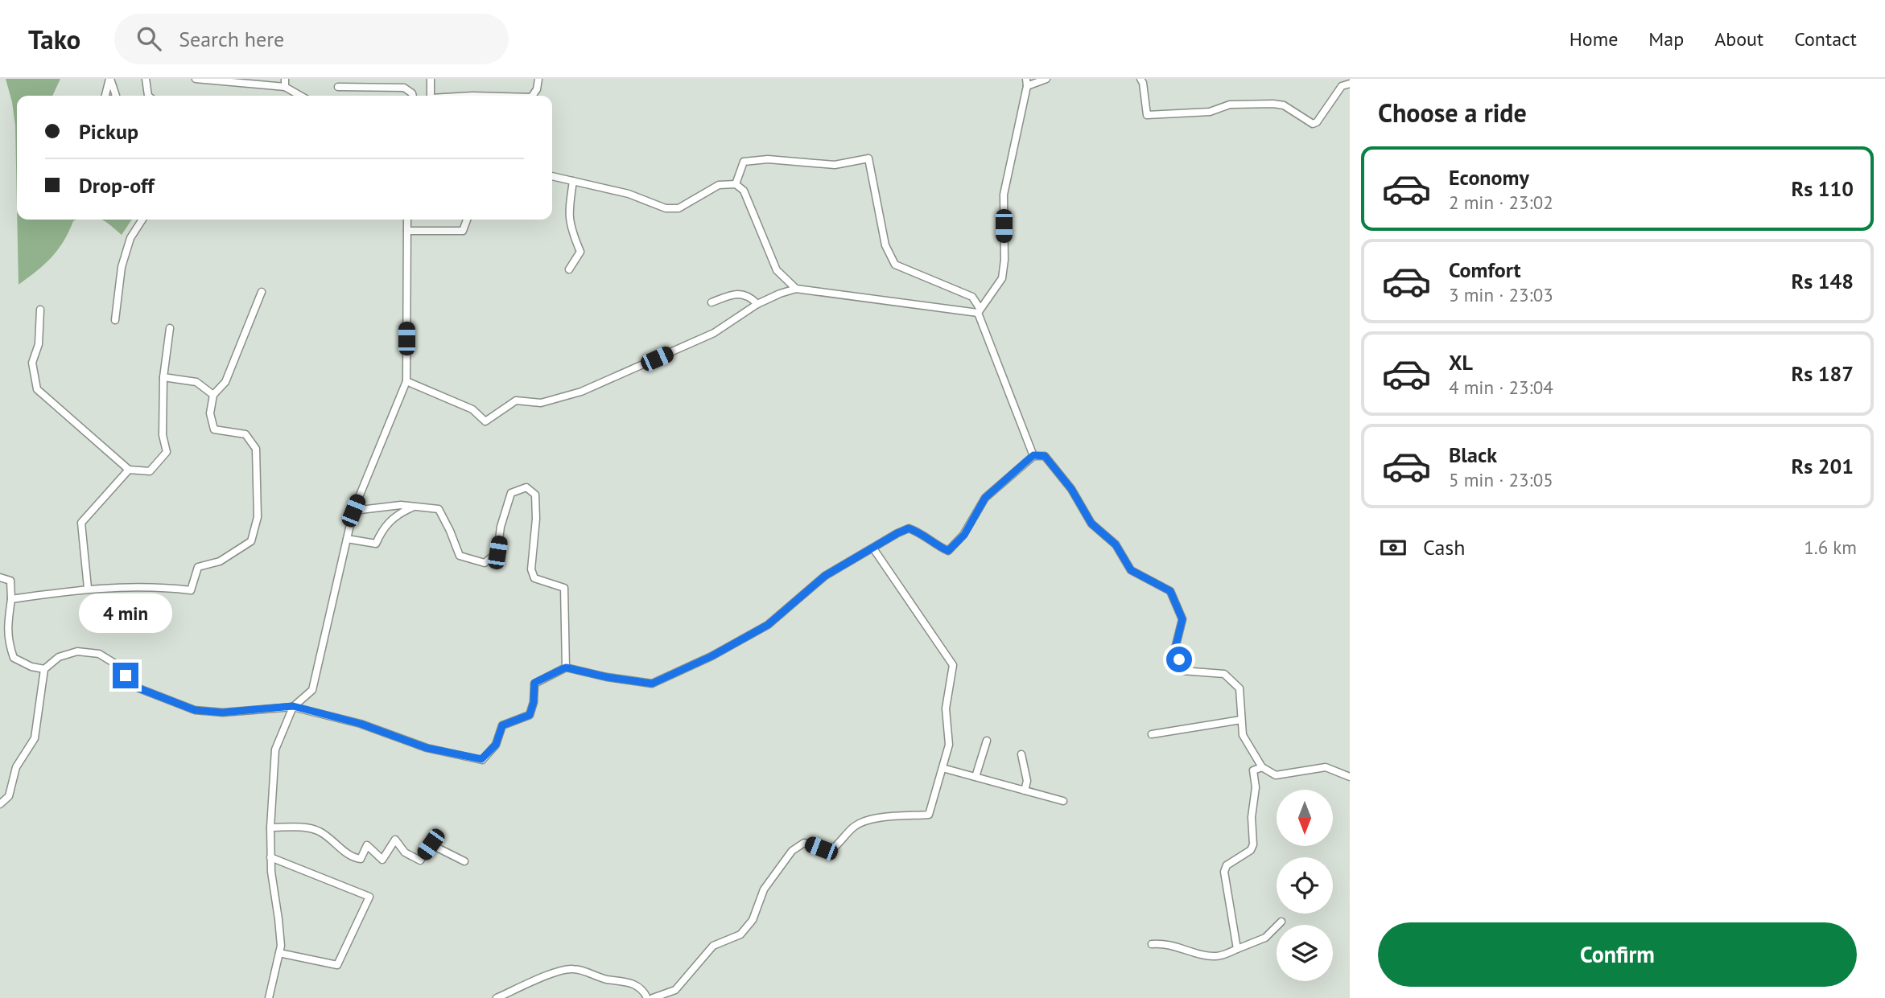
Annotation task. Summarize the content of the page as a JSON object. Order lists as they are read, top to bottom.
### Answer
{
  "north": "bottom",
  "page": {
    "header": "Tako",
    "search": "Search here",
    "nav": [
      "Home",
      "Map",
      "About",
      "Contact"
    ],
    "heading": "Choose a ride",
    "banner": ["Pickup", "Drop-off"],
    "list": [
      {
        "name": "Economy",
        "note": "2 min · 23:02",
        "value": "Rs 110"
      },
      {
        "name": "Comfort",
        "note": "3 min · 23:03",
        "value": "Rs 148"
      },
      {
        "name": "XL",
        "note": "4 min · 23:04",
        "value": "Rs 187"
      },
      {
        "name": "Black",
        "note": "5 min · 23:05",
        "value": "Rs 201"
      }
    ],
    "pay": ["Cash", "1.6 km"],
    "bubble": "4 min",
    "buttons": "Confirm"
  }
}
